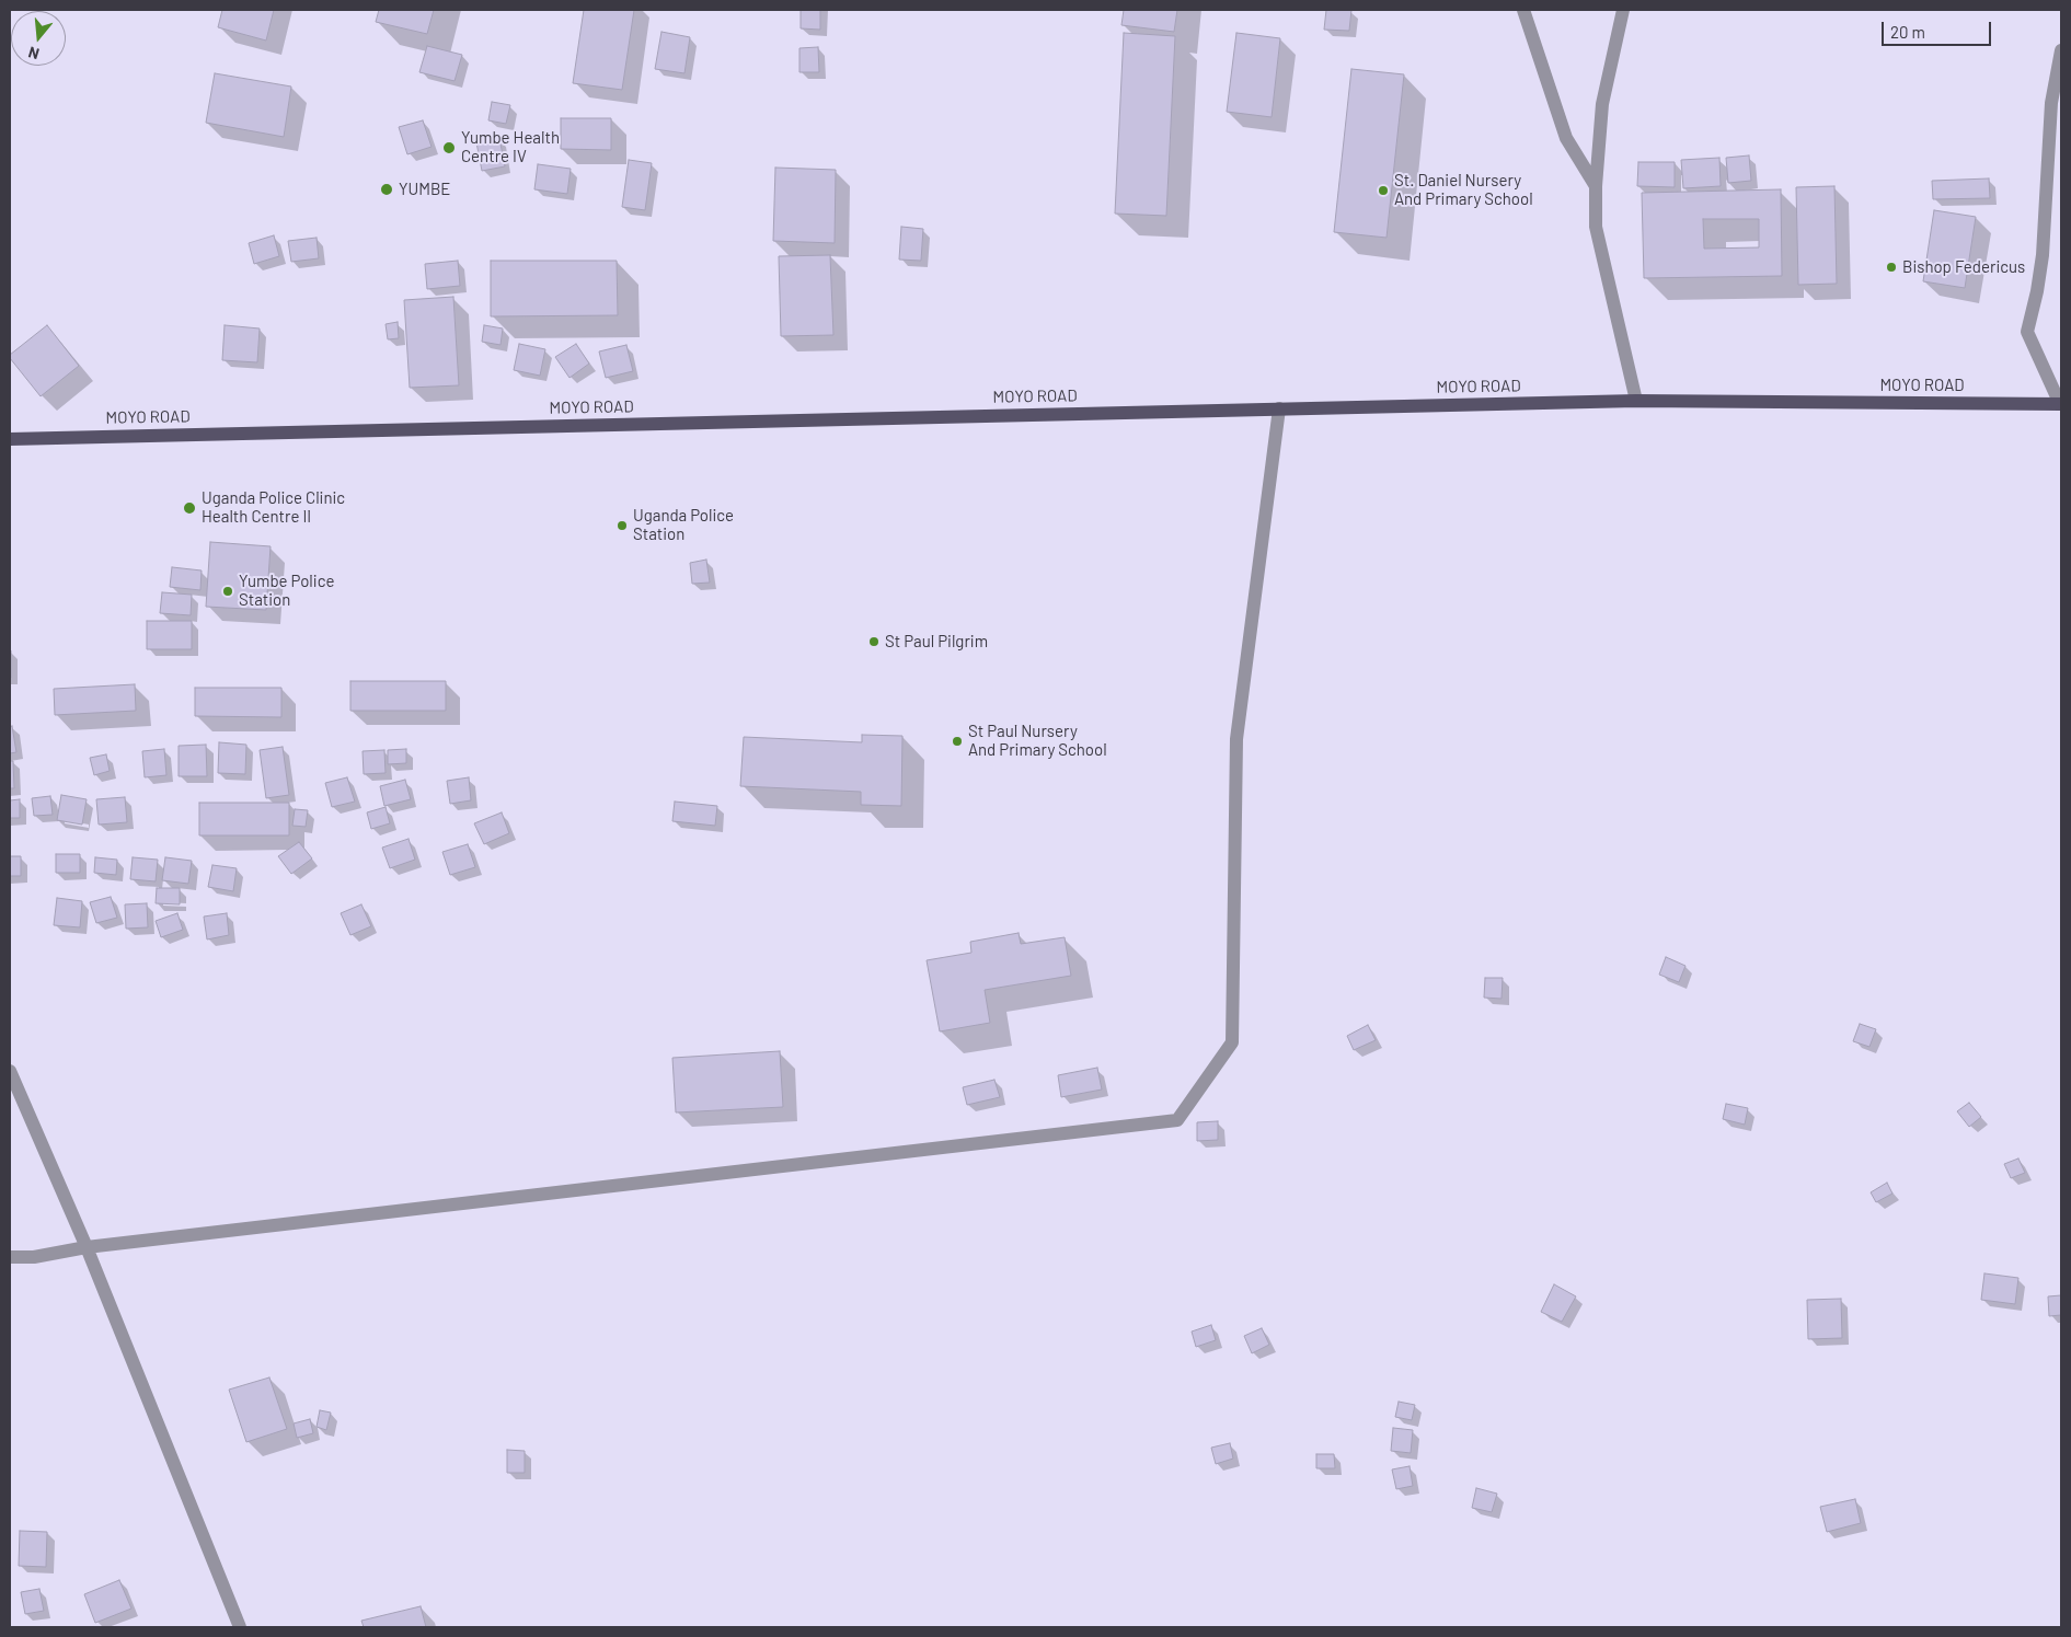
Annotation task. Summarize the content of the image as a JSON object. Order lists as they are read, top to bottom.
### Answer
{
  "streets": {
    "main road": ["MOYO ROAD"]
  },
  "places": [
    "Yumbe Health Centre IV",
    "YUMBE",
    "St. Daniel Nursery And Primary School",
    "Bishop Federicus",
    "Uganda Police Clinic Health Centre II",
    "Uganda Police Station",
    "Yumbe Police Station",
    "St Paul Pilgrim",
    "St Paul Nursery And Primary School"
  ],
  "scale_bar": "20 m",
  "north": "bottom"
}
